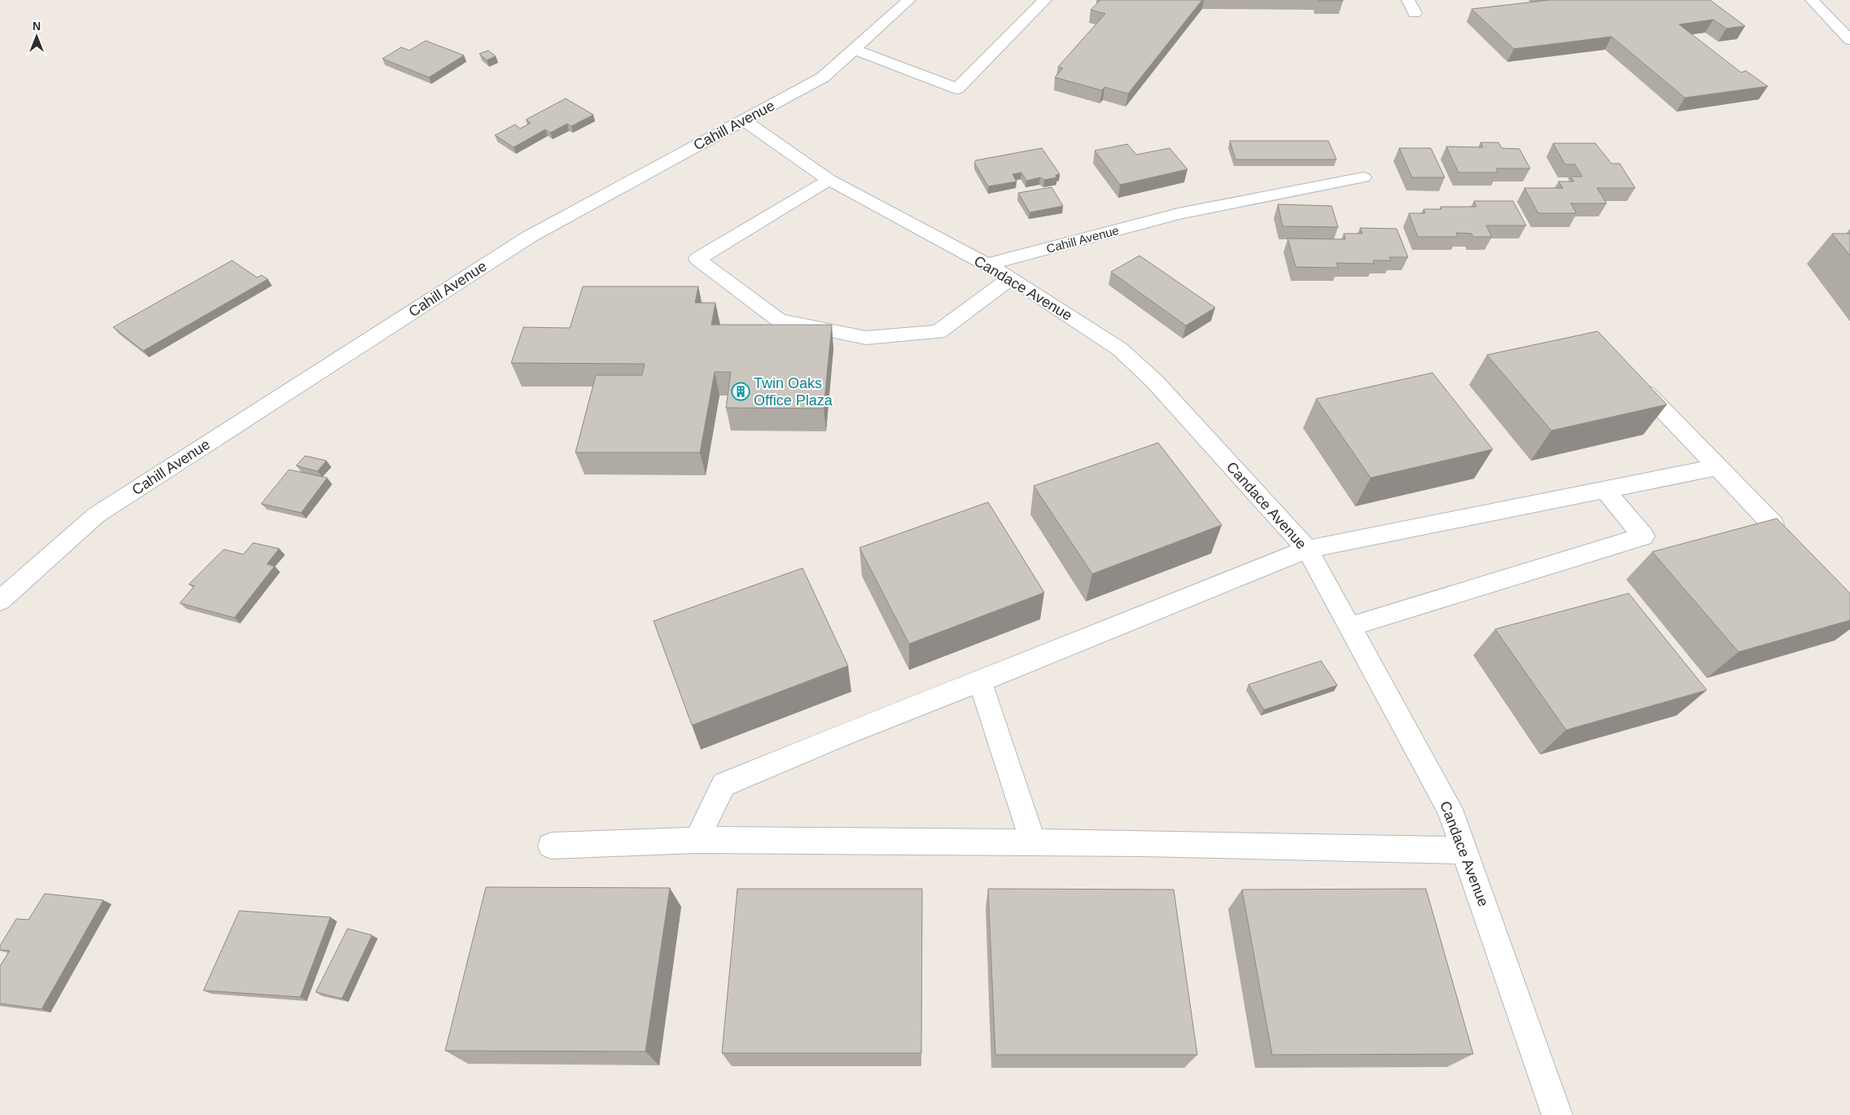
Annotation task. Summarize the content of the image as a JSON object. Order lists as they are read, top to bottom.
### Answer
{
  "streets": {
    "street": ["Cahill Avenue", "Candace Avenue"]
  },
  "crossings": [
    ["Cahill Avenue", "Candace Avenue"]
  ],
  "places": {
    "building": ["Twin Oaks Office Plaza"]
  },
  "north": "top"
}
